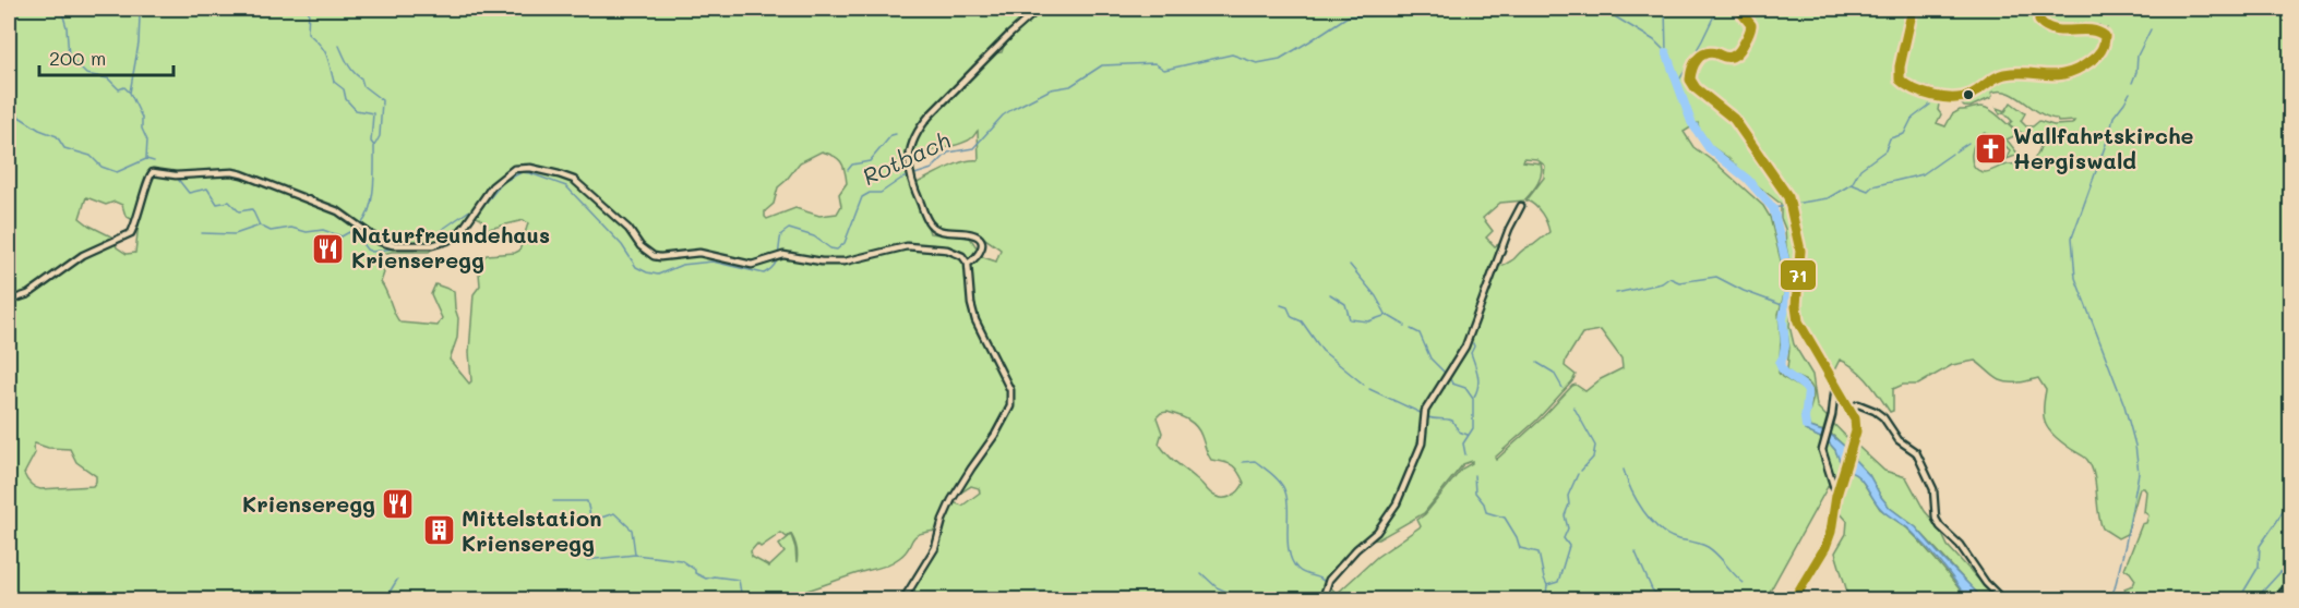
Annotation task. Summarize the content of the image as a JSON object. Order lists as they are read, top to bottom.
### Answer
{
  "water": ["Rotbach"],
  "places": {
    "church": ["Wallfahrtskirche Hergiswald"],
    "restaurant": ["Naturfreundehaus Krienseregg", "Krienseregg"],
    "building": ["Mittelstation Krienseregg"]
  },
  "lines": ["transit line 71"],
  "scale_bar": "200 m"
}
